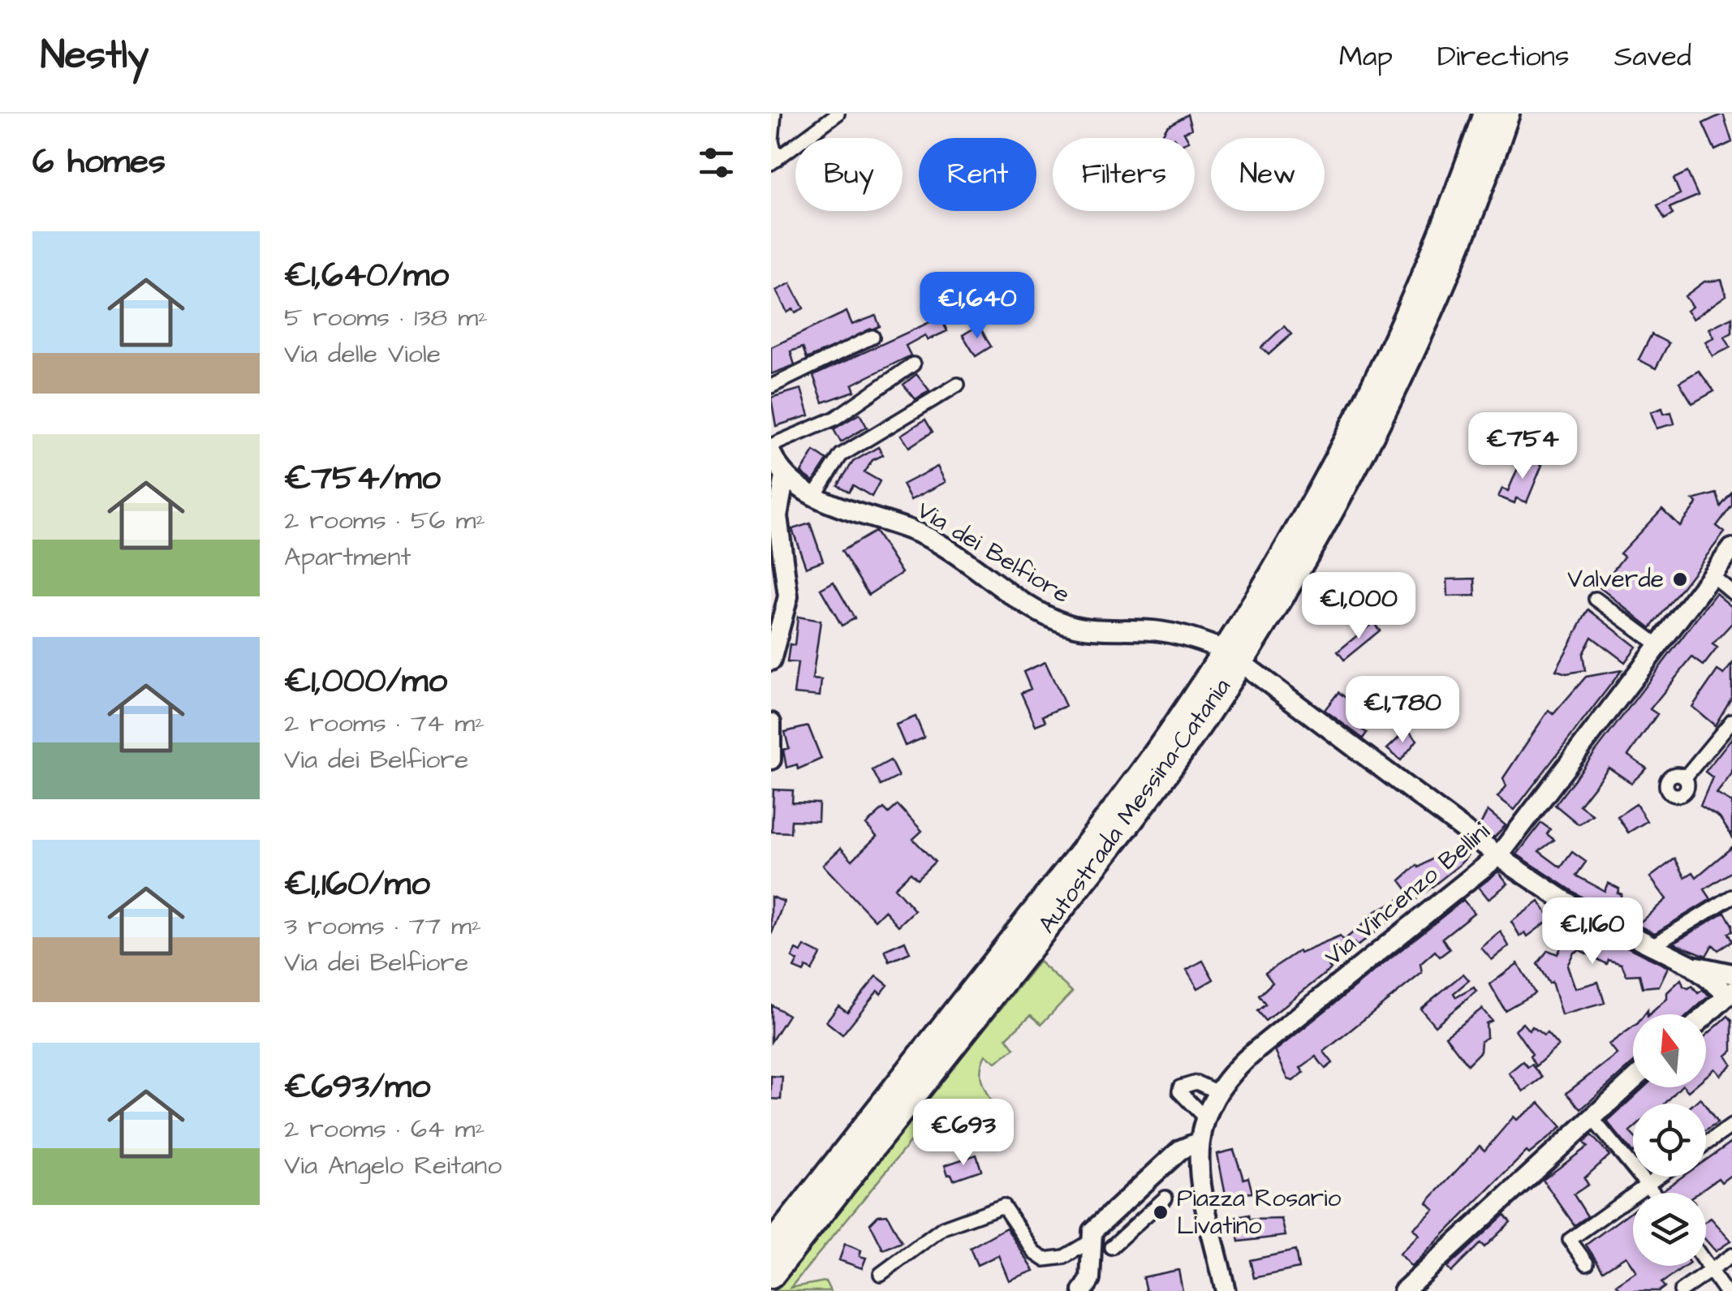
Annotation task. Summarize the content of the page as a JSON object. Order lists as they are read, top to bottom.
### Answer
{
  "streets": {
    "highway": ["Autostrada Messina-Catania"],
    "street": ["Via dei Belfiore", "Via Vincenzo Bellini"]
  },
  "places": ["Valverde", "Piazza Rosario Livatino"],
  "north": "top",
  "page": {
    "header": "Nestly",
    "nav": ["Map", "Directions", "Saved"],
    "heading": "6 homes",
    "chip": [
      "Buy",
      "Rent",
      "Filters",
      "New"
    ],
    "list": [
      {
        "name": "€1,640/mo",
        "note": "5 rooms · 138 m² · Via delle Viole"
      },
      {
        "name": "€754/mo",
        "note": "2 rooms · 56 m² · Apartment"
      },
      {
        "name": "€1,000/mo",
        "note": "2 rooms · 74 m² · Via dei Belfiore"
      },
      {
        "name": "€1,160/mo",
        "note": "3 rooms · 77 m² · Via dei Belfiore"
      },
      {
        "name": "€693/mo",
        "note": "2 rooms · 64 m² · Via Angelo Reitano"
      }
    ],
    "price": [
      "€1,640",
      "€754",
      "€1,000",
      "€1,780",
      "€1,160",
      "€693"
    ]
  }
}
